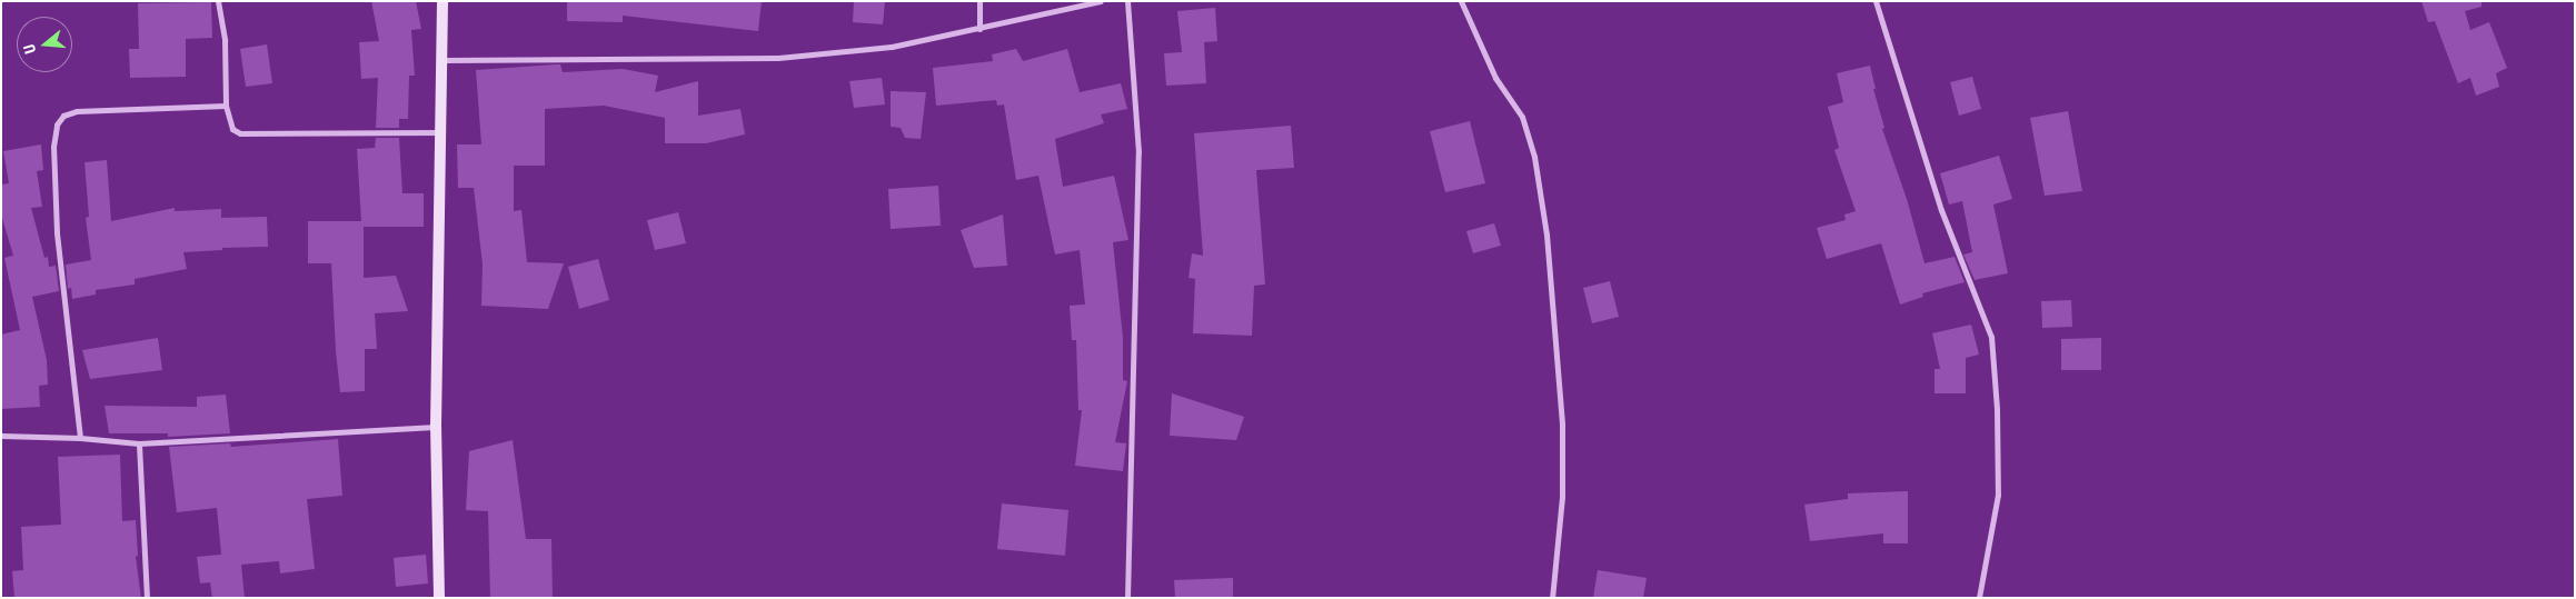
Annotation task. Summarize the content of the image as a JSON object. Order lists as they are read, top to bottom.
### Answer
{
  "north": "left"
}
